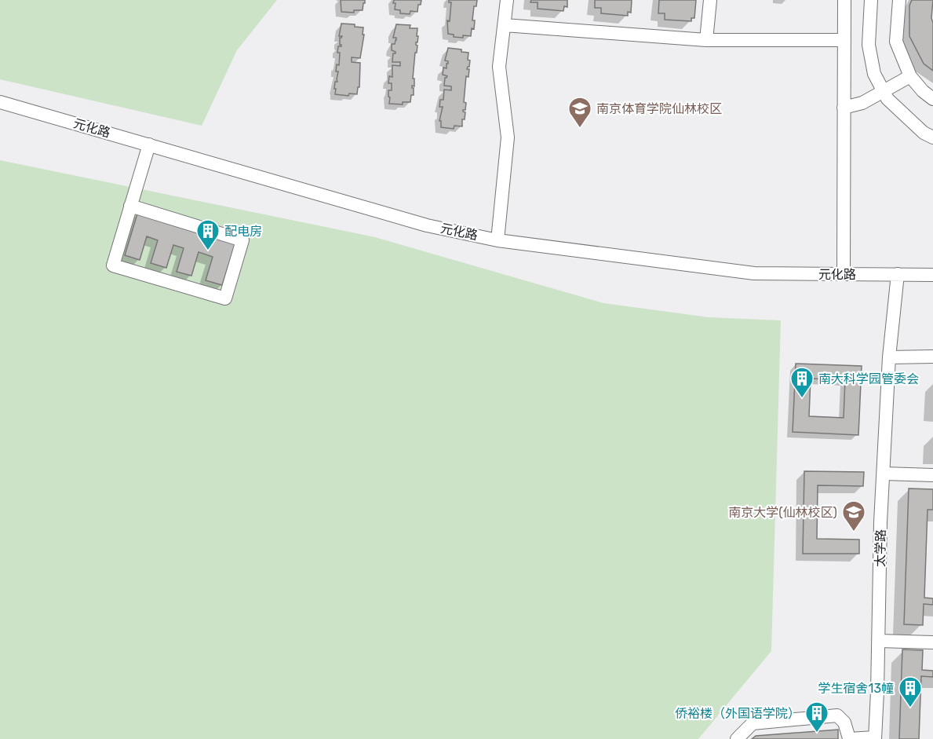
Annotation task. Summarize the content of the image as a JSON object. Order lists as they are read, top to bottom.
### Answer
{
  "streets": {
    "street": ["元化路", "太学路"]
  },
  "crossings": [
    ["元化路", "太学路"]
  ],
  "places": {
    "school or university": ["南京体育学院仙林校区", "南京大学(仙林校区)"],
    "building": [
      "配电房",
      "南大科学园管委会",
      "学生宿舍13幢",
      "侨裕楼（外国语学院）"
    ]
  }
}
